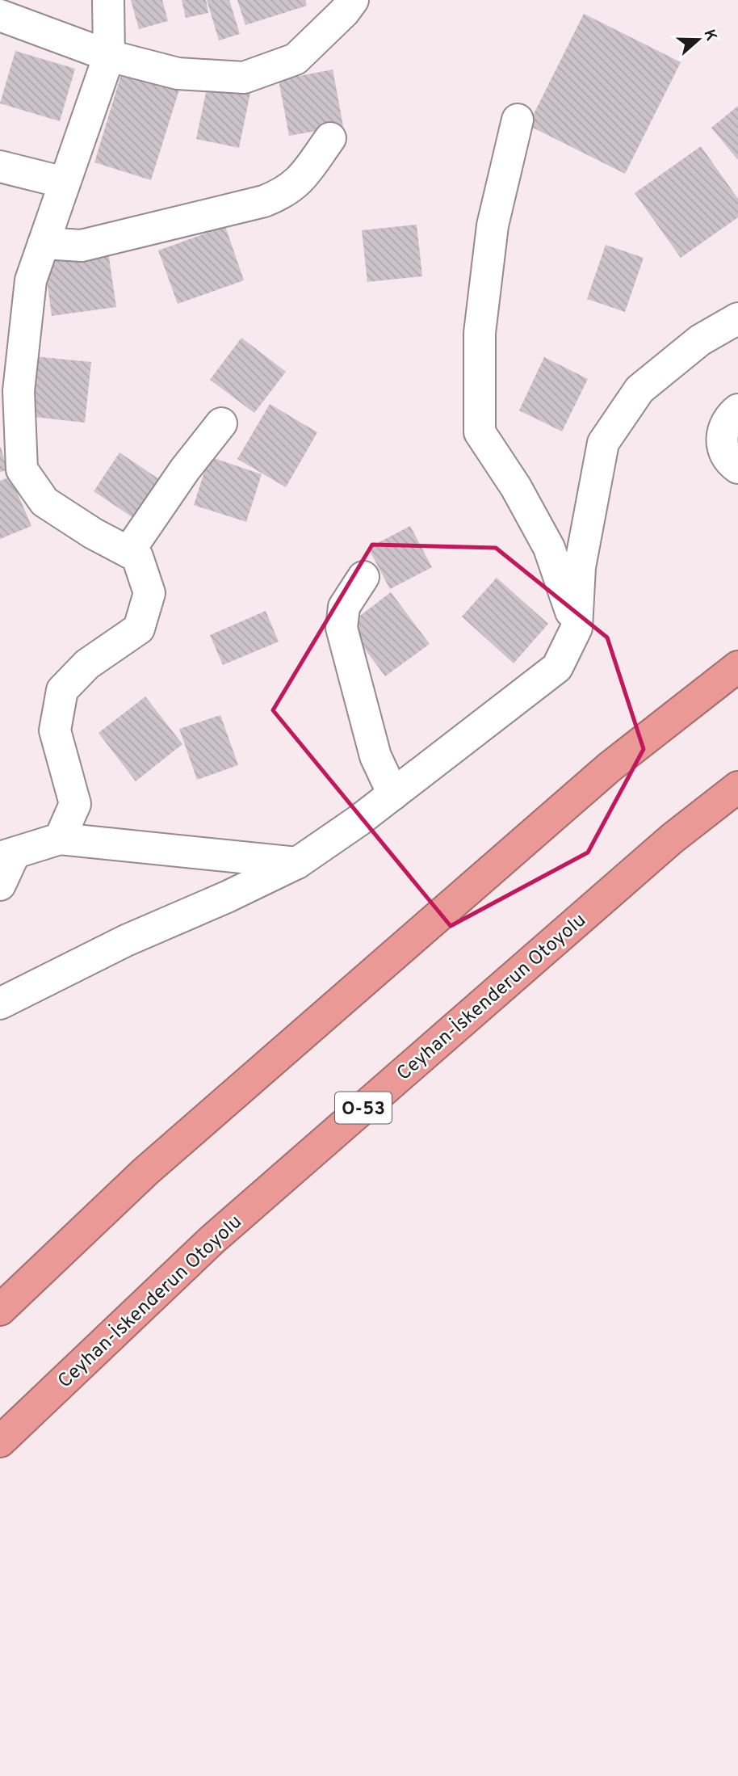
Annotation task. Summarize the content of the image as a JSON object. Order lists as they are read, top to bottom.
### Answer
{
  "streets": {
    "highway": ["Ceyhan-İskenderun Otoyolu", "O-53"]
  },
  "north": "right"
}
